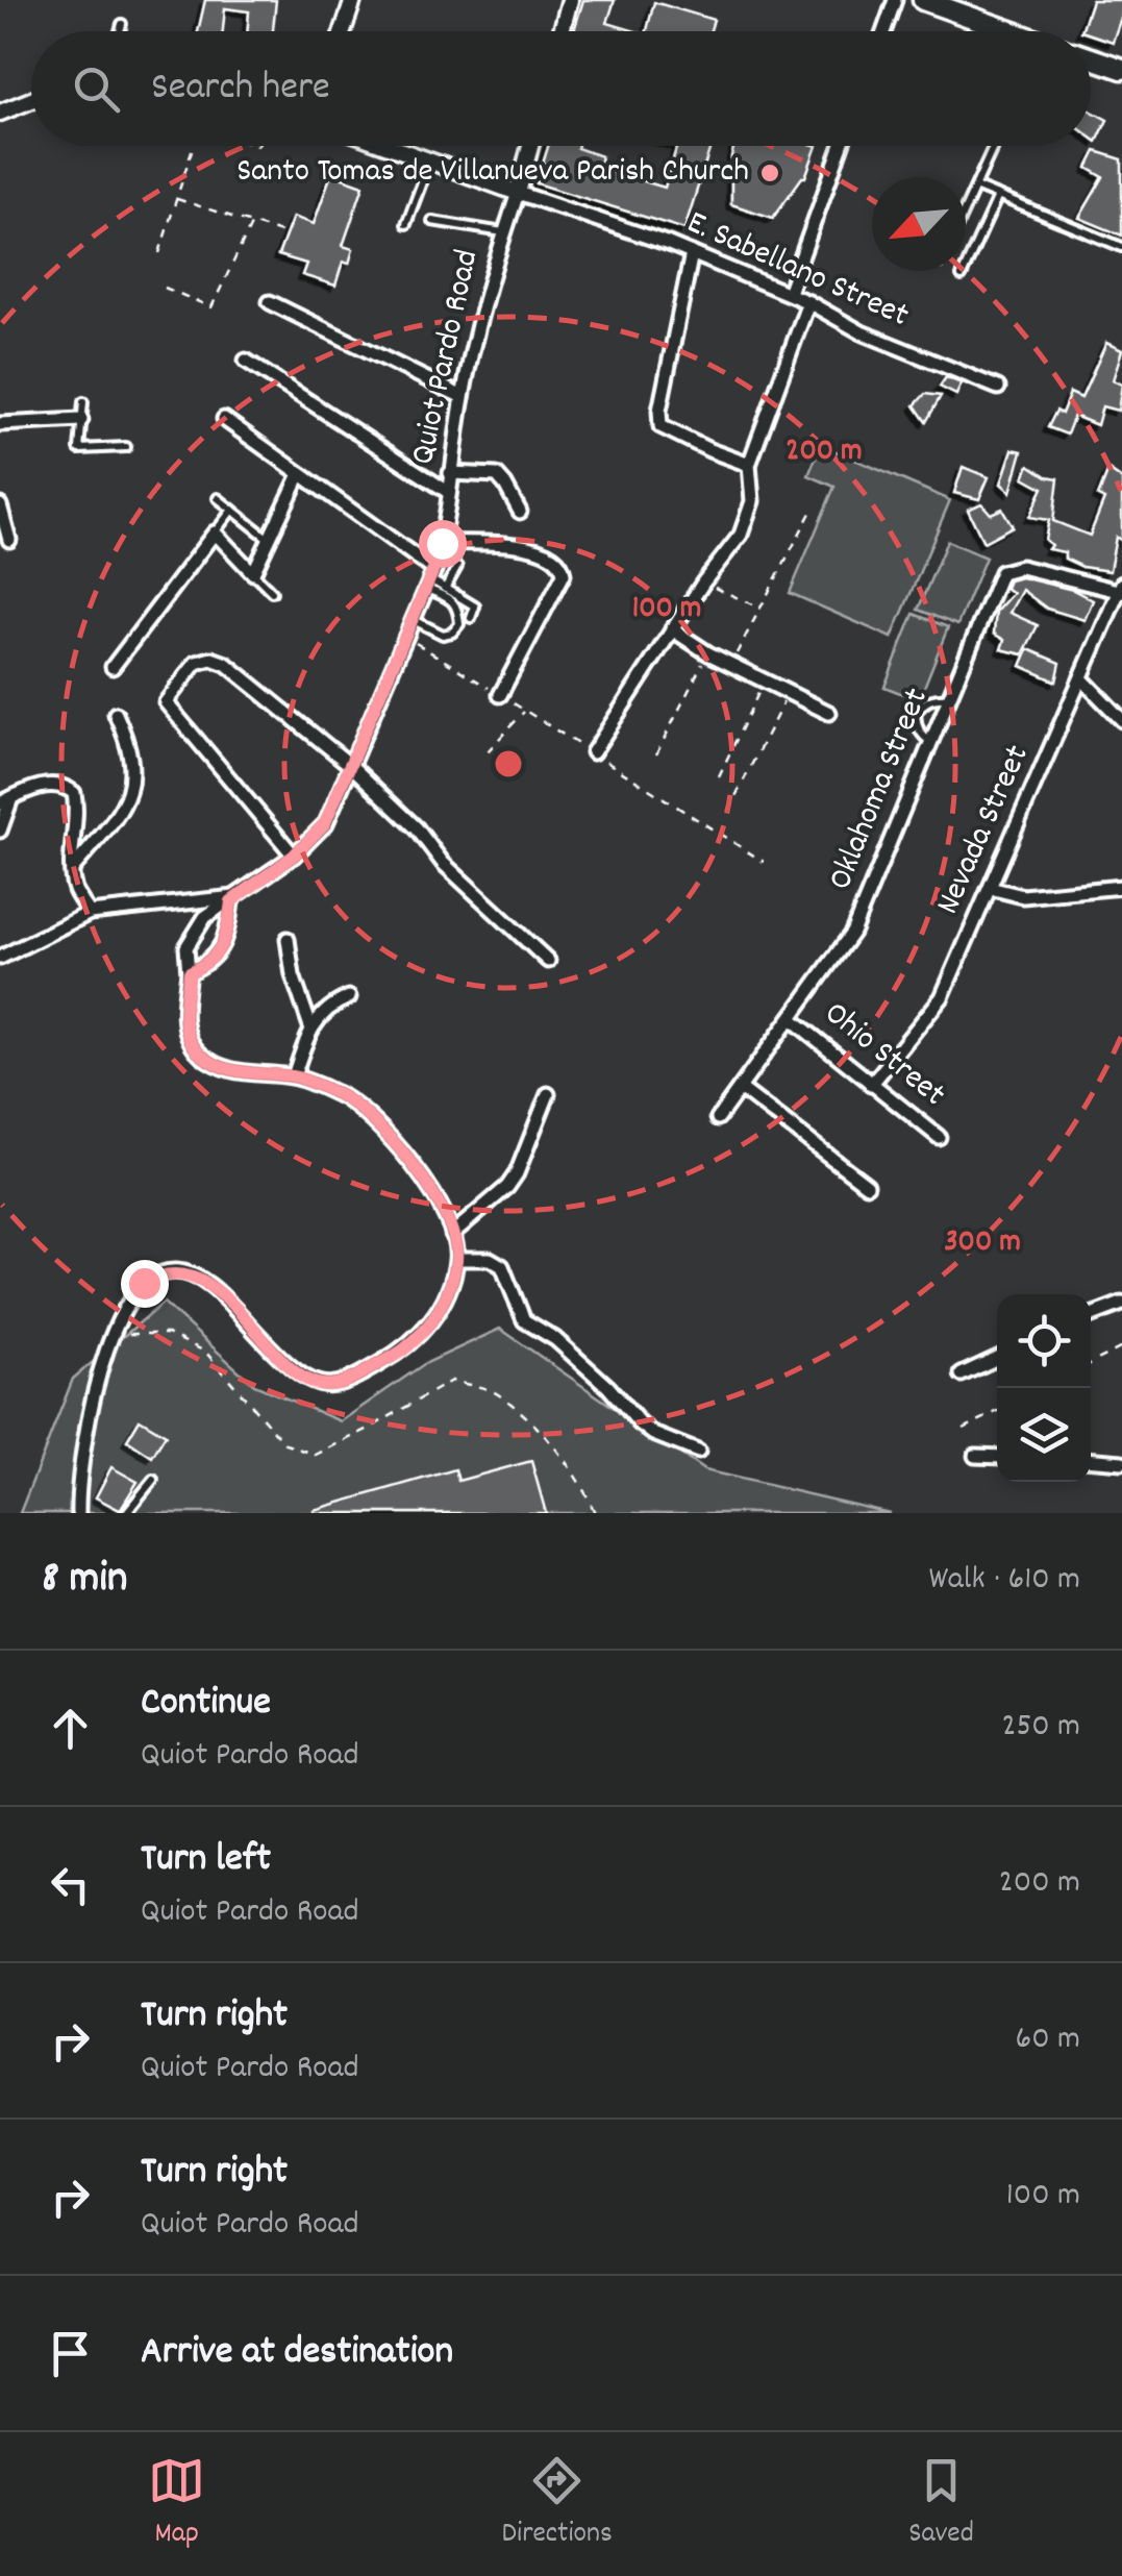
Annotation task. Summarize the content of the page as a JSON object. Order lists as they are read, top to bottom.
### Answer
{
  "streets": {
    "street": [
      "E. Sabellano Street",
      "Quiot Pardo Road",
      "Oklahoma Street",
      "Nevada Street",
      "Ohio Street"
    ]
  },
  "crossings": [
    ["E. Sabellano Street", "Quiot Pardo Road"],
    ["Oklahoma Street", "Nevada Street"],
    ["Oklahoma Street", "Ohio Street"],
    ["Nevada Street", "Ohio Street"]
  ],
  "places": ["Santo Tomas de Villanueva Parish Church"],
  "north": "bottom left",
  "page": {
    "search": "Search here",
    "heading": ["8 min", "Walk · 610 m"],
    "list": [
      ["Continue", "Quiot Pardo Road", "250 m"],
      ["Turn left", "Quiot Pardo Road", "200 m"],
      ["Turn right", "Quiot Pardo Road", "60 m"],
      ["Turn right", "Quiot Pardo Road", "100 m"],
      "Arrive at destination"
    ],
    "nav": ["Map", "Directions", "Saved"]
  },
  "rings": ["200 m", "100 m", "300 m"]
}
